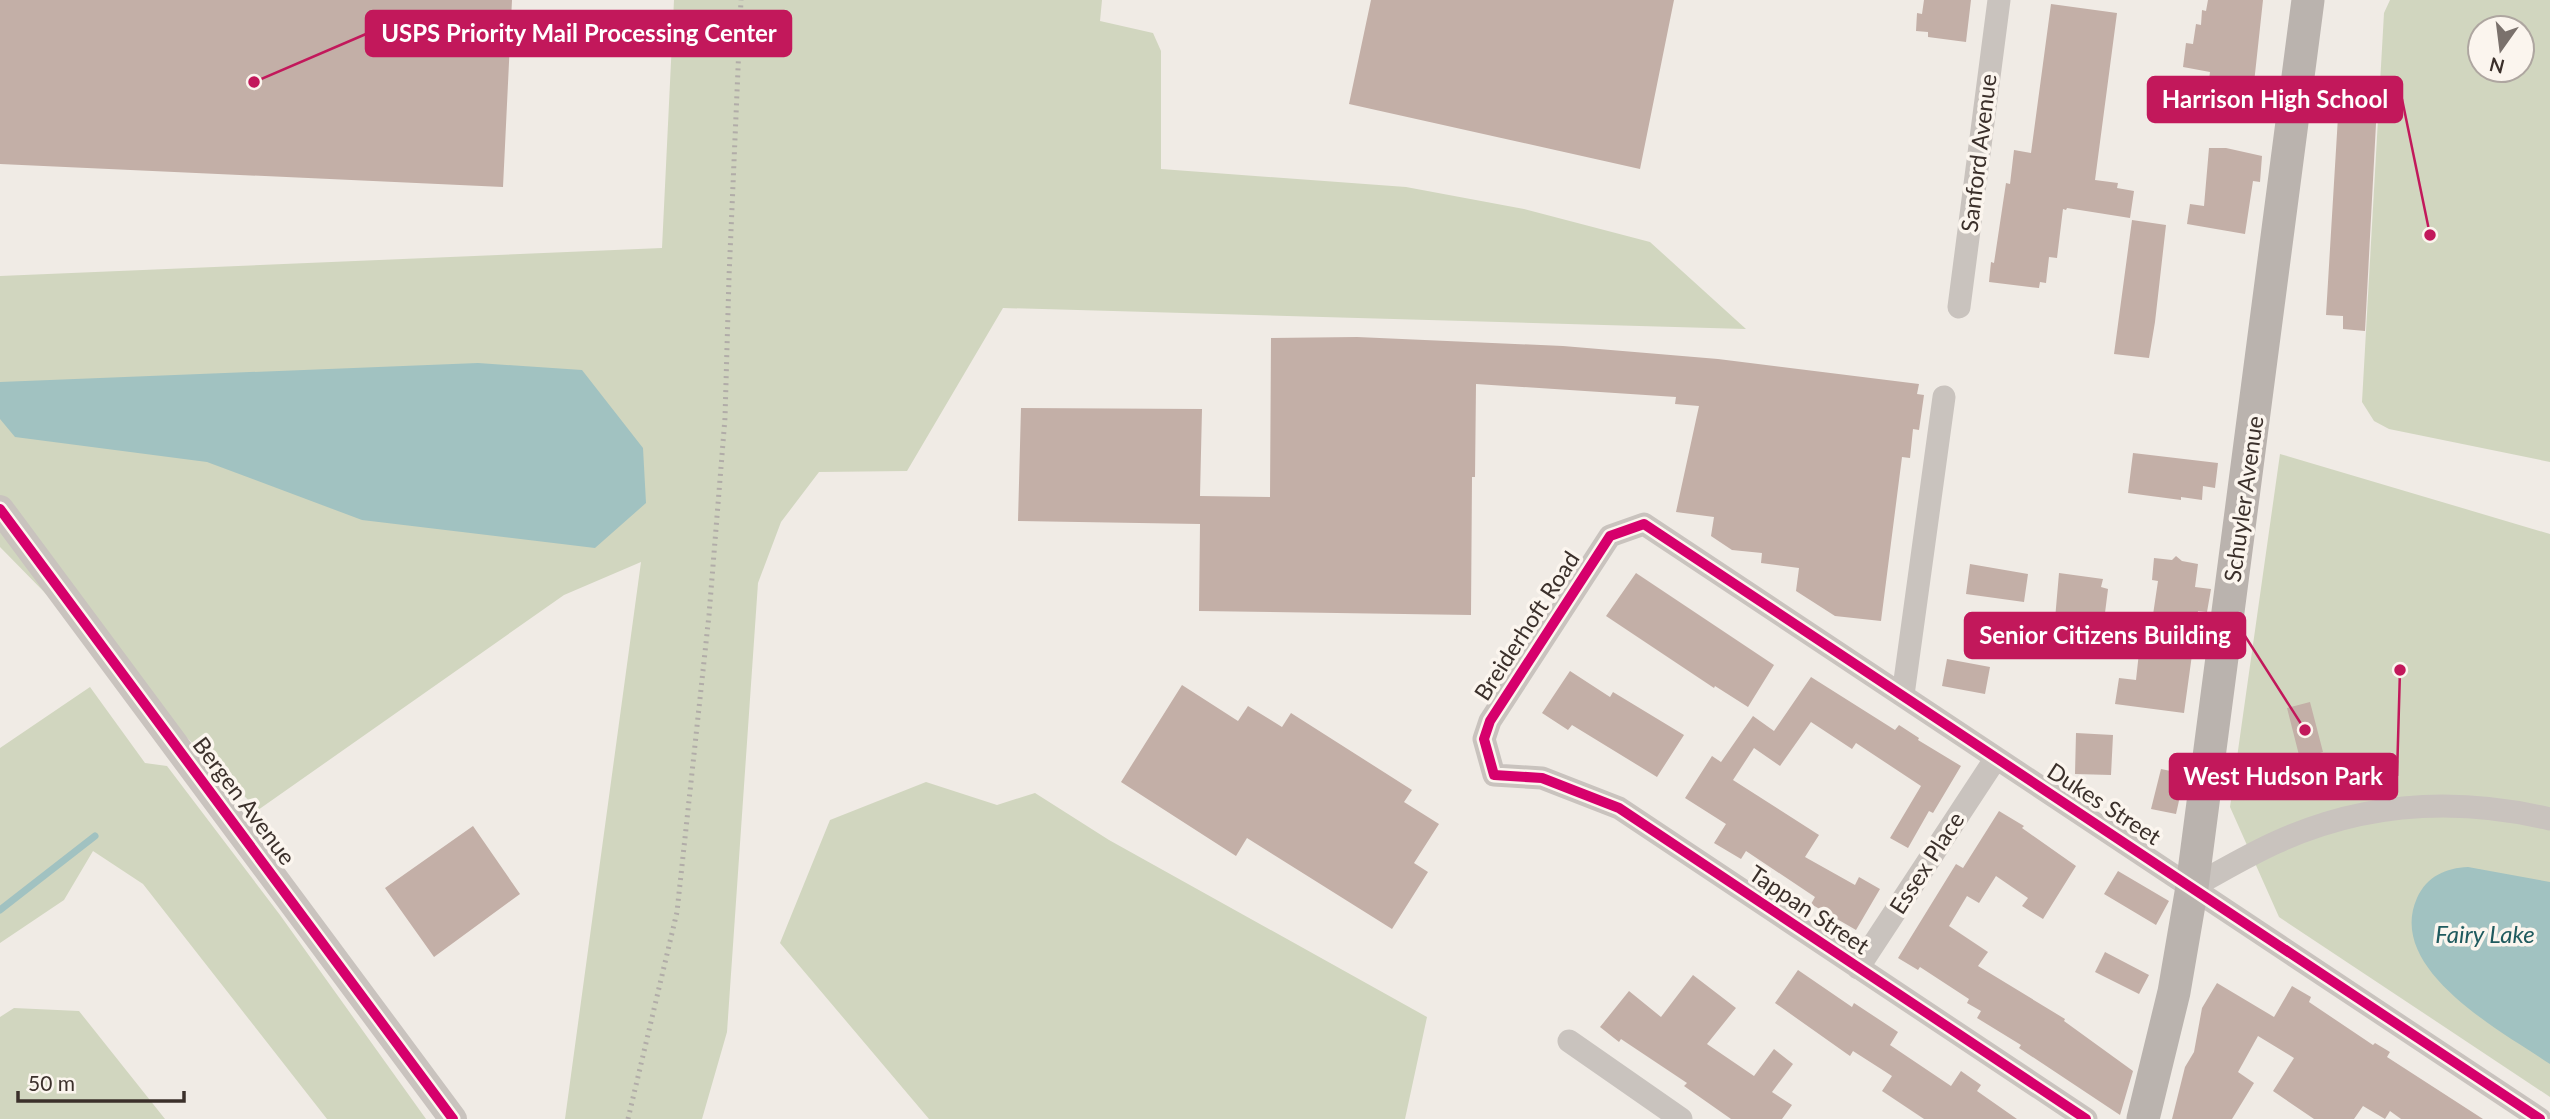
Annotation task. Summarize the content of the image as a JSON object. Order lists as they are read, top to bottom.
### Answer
{
  "streets": {
    "main road": ["Schuyler Avenue"],
    "street": [
      "Sanford Avenue",
      "Breiderhoft Road",
      "Bergen Avenue",
      "Dukes Street",
      "Essex Place",
      "Tappan Street"
    ]
  },
  "crossings": [
    ["Schuyler Avenue", "Dukes Street"],
    ["Breiderhoft Road", "Dukes Street"],
    ["Breiderhoft Road", "Tappan Street"],
    ["Dukes Street", "Essex Place"],
    ["Essex Place", "Tappan Street"]
  ],
  "water": ["Fairy Lake"],
  "places": [
    "USPS Priority Mail Processing Center",
    "Harrison High School",
    "West Hudson Park",
    "Senior Citizens Building"
  ],
  "scale_bar": "50 m",
  "north": "bottom"
}
